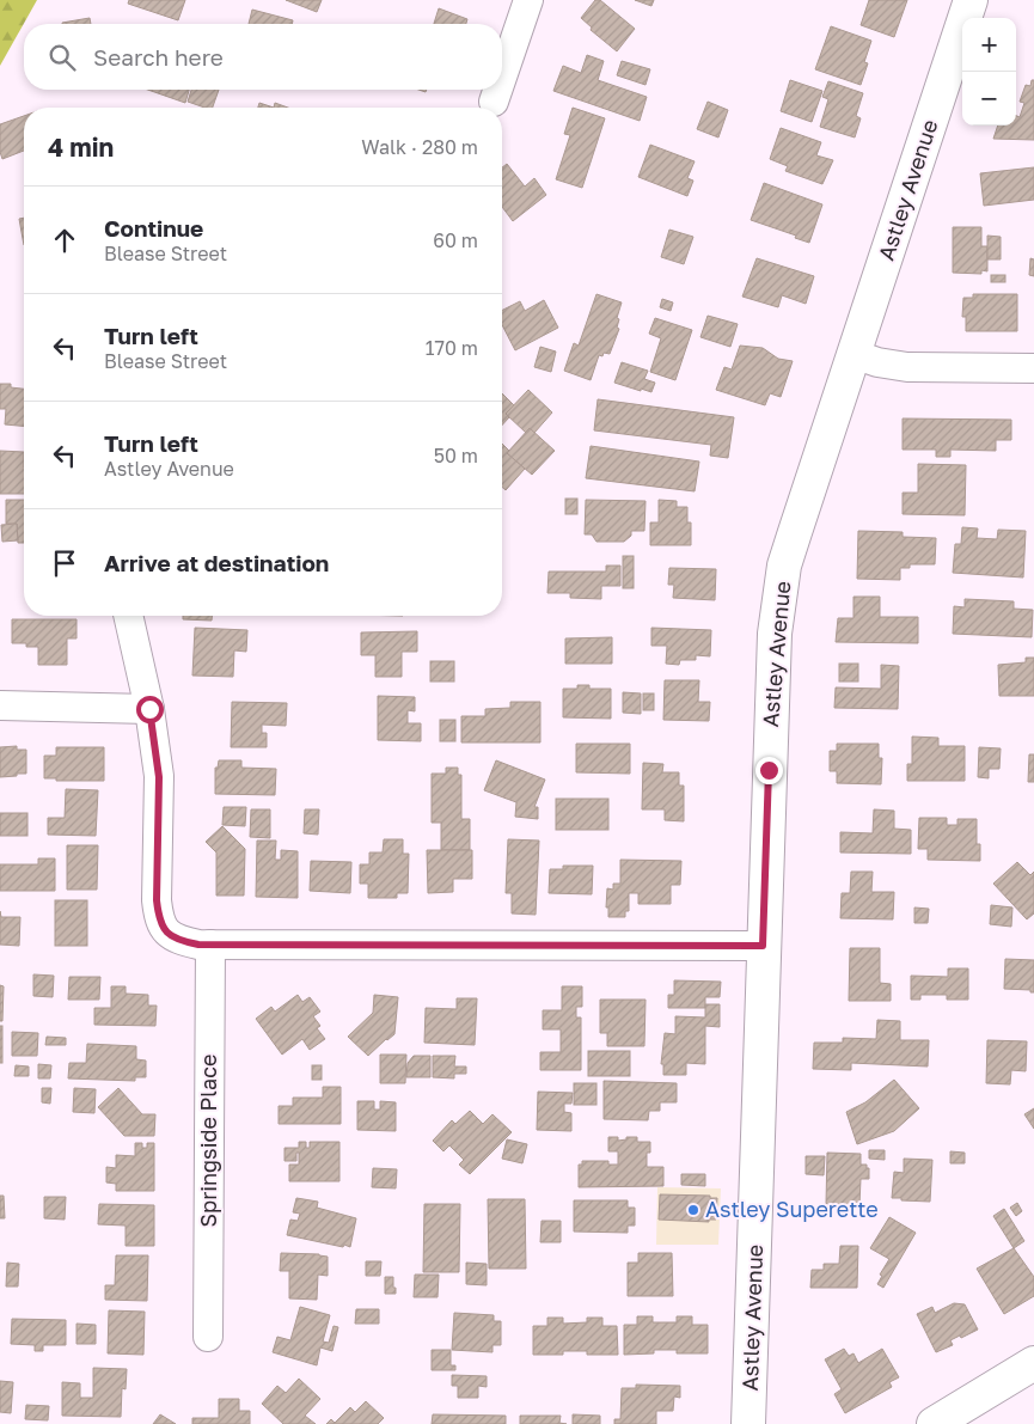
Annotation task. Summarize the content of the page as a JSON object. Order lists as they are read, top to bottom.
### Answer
{
  "streets": {
    "street": ["Astley Avenue", "Springside Place"]
  },
  "places": ["Astley Superette"],
  "page": {
    "map_buttons": ["+", "−"],
    "search": "Search here",
    "heading": ["4 min", "Walk · 280 m"],
    "list": [
      ["Continue", "Blease Street", "60 m"],
      ["Turn left", "Blease Street", "170 m"],
      ["Turn left", "Astley Avenue", "50 m"],
      "Arrive at destination"
    ]
  }
}
